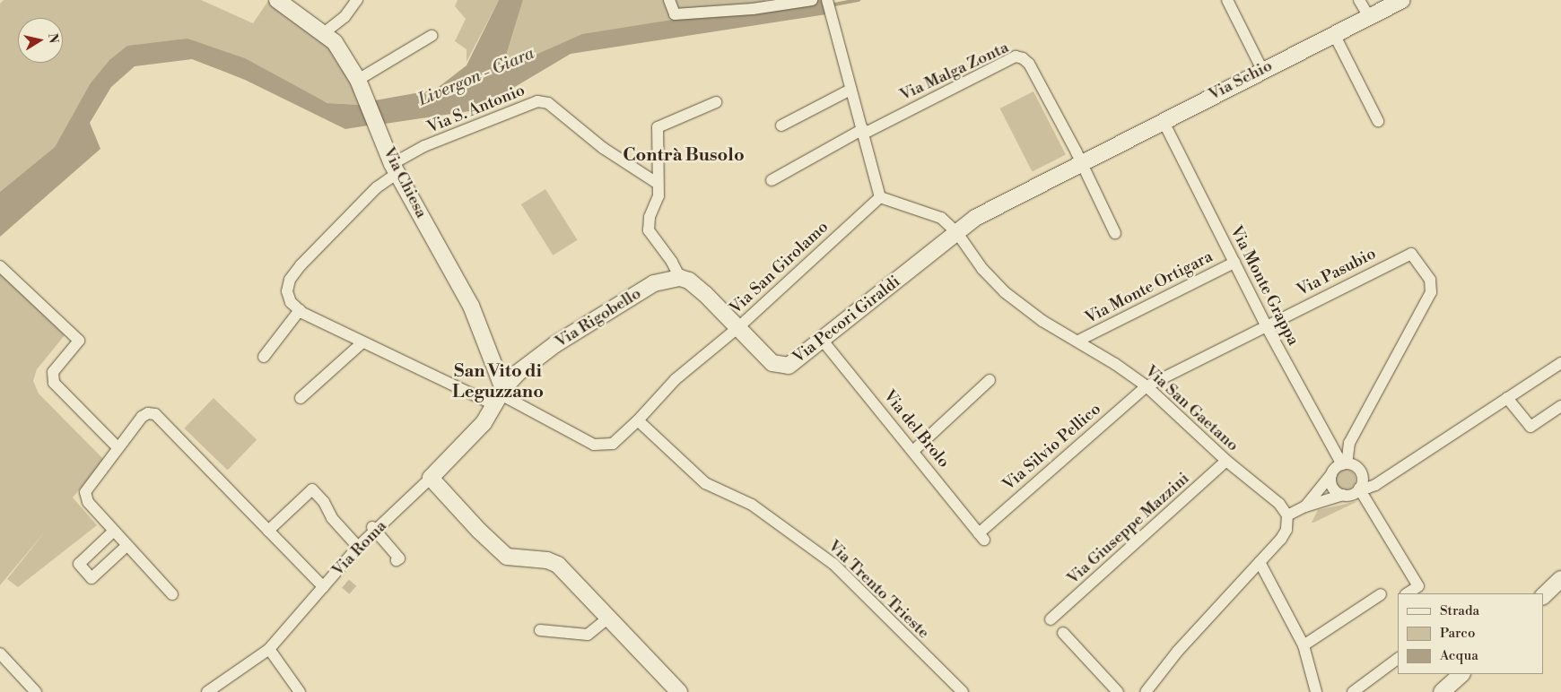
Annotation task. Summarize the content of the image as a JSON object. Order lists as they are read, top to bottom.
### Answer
{
  "streets": {
    "street": [
      "Via Malga Zonta",
      "Via Schio",
      "Via S. Antonio",
      "Via Chiesa",
      "Via San Girolamo",
      "Via Pasubio",
      "Via Monte Grappa",
      "Via Monte Ortigara",
      "Via Rigobello",
      "Via Pecori Giraldi",
      "Via San Gaetano",
      "Via del Brolo",
      "Via Silvio Pellico",
      "Via Giuseppe Mazzini",
      "Via Roma",
      "Via Trento Trieste"
    ]
  },
  "crossings": [
    ["Via Malga Zonta", "Via Schio"],
    ["Via Schio", "Via Monte Grappa"],
    ["Via Schio", "Via Pecori Giraldi"],
    ["Via Schio", "Via San Gaetano"],
    ["Via S. Antonio", "Via Chiesa"],
    ["Via Chiesa", "Via Rigobello"],
    ["Via Chiesa", "Via Roma"],
    ["Via San Girolamo", "Via Pecori Giraldi"],
    ["Via San Girolamo", "Via Trento Trieste"],
    ["Via Pasubio", "Via Monte Grappa"],
    ["Via Pasubio", "Via San Gaetano"],
    ["Via Pasubio", "Via Silvio Pellico"],
    ["Via Monte Grappa", "Via Monte Ortigara"],
    ["Via Monte Ortigara", "Via San Gaetano"],
    ["Via Rigobello", "Via Roma"],
    ["Via Pecori Giraldi", "Via San Gaetano"],
    ["Via Pecori Giraldi", "Via del Brolo"],
    ["Via San Gaetano", "Via Silvio Pellico"],
    ["Via San Gaetano", "Via Giuseppe Mazzini"],
    ["Via del Brolo", "Via Silvio Pellico"]
  ],
  "districts": ["Contrà Busolo", "San Vito di Leguzzano"],
  "water": ["Livergon - Giara"],
  "legend": ["Strada", "Parco", "Acqua"],
  "north": "right"
}
